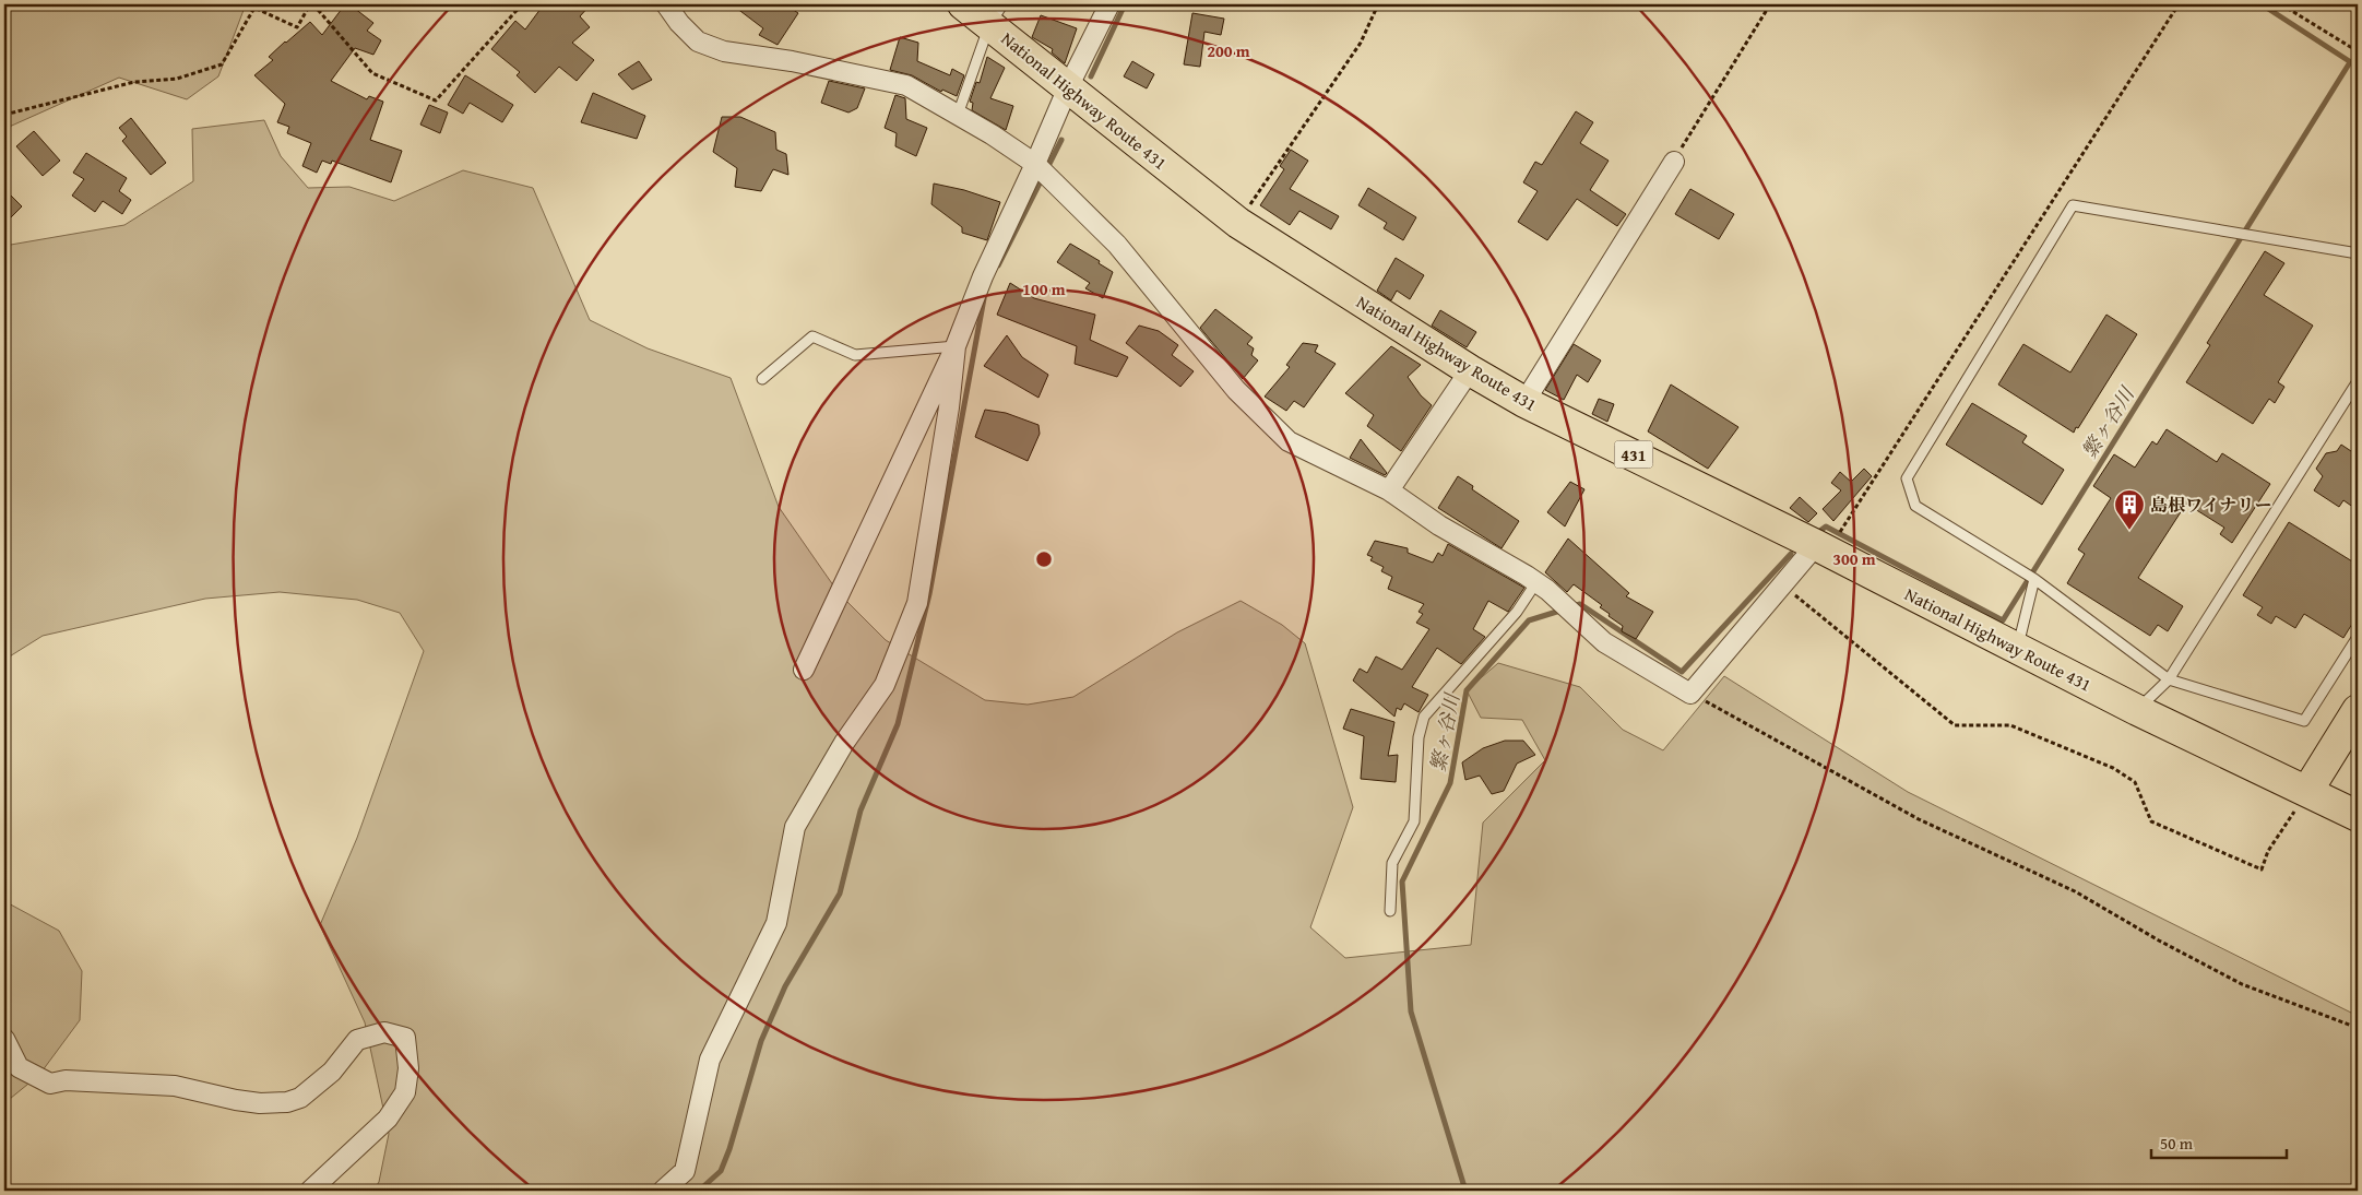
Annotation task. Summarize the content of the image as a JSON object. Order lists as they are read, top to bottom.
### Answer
{
  "streets": {
    "main road": ["National Highway Route 431", "431"]
  },
  "water": ["繁ヶ谷川"],
  "places": {
    "building": ["島根ワイナリー"]
  },
  "scale_bar": "50 m",
  "rings": ["200 m", "100 m", "300 m"]
}
